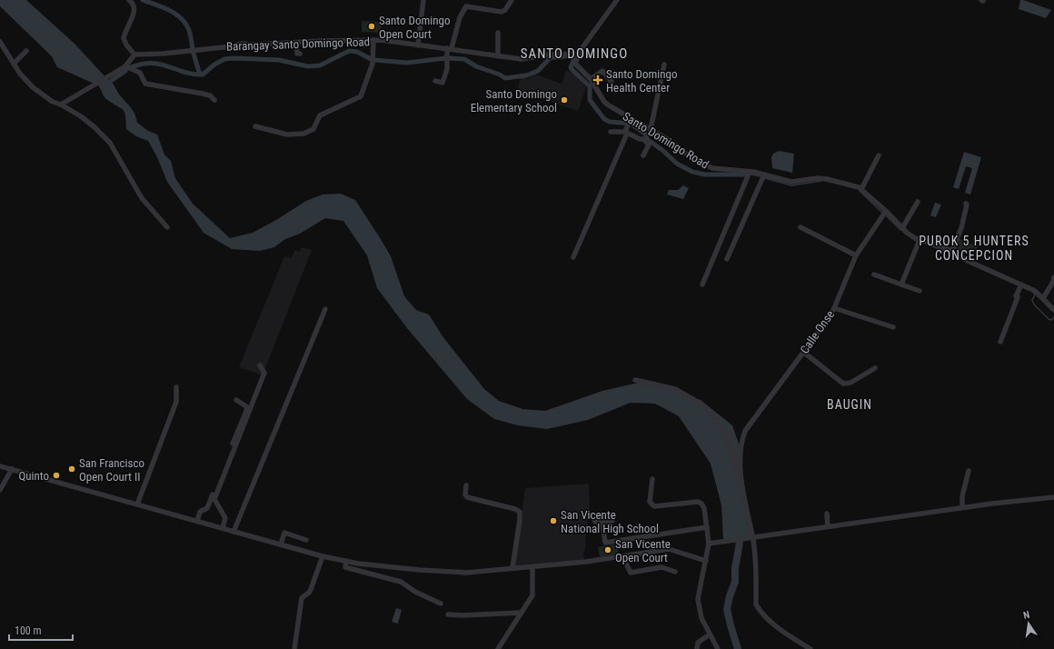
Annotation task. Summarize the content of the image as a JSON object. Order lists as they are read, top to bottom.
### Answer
{
  "streets": {
    "street": ["Barangay Santo Domingo Road", "Santo Domingo Road", "Calle Onse"]
  },
  "crossings": [
    ["Barangay Santo Domingo Road", "Santo Domingo Road"],
    ["Santo Domingo Road", "Calle Onse"]
  ],
  "districts": ["SANTO DOMINGO", "PUROK 5 HUNTERS CONCEPCION", "BAUGIN"],
  "places": {
    "other": [
      "Santo Domingo Open Court",
      "Santo Domingo Elementary School",
      "San Francisco Open Court II",
      "Quinto",
      "San Vicente National High School",
      "San Vicente Open Court"
    ],
    "health": ["Santo Domingo Health Center"]
  },
  "scale_bar": "100 m",
  "north": "top"
}
